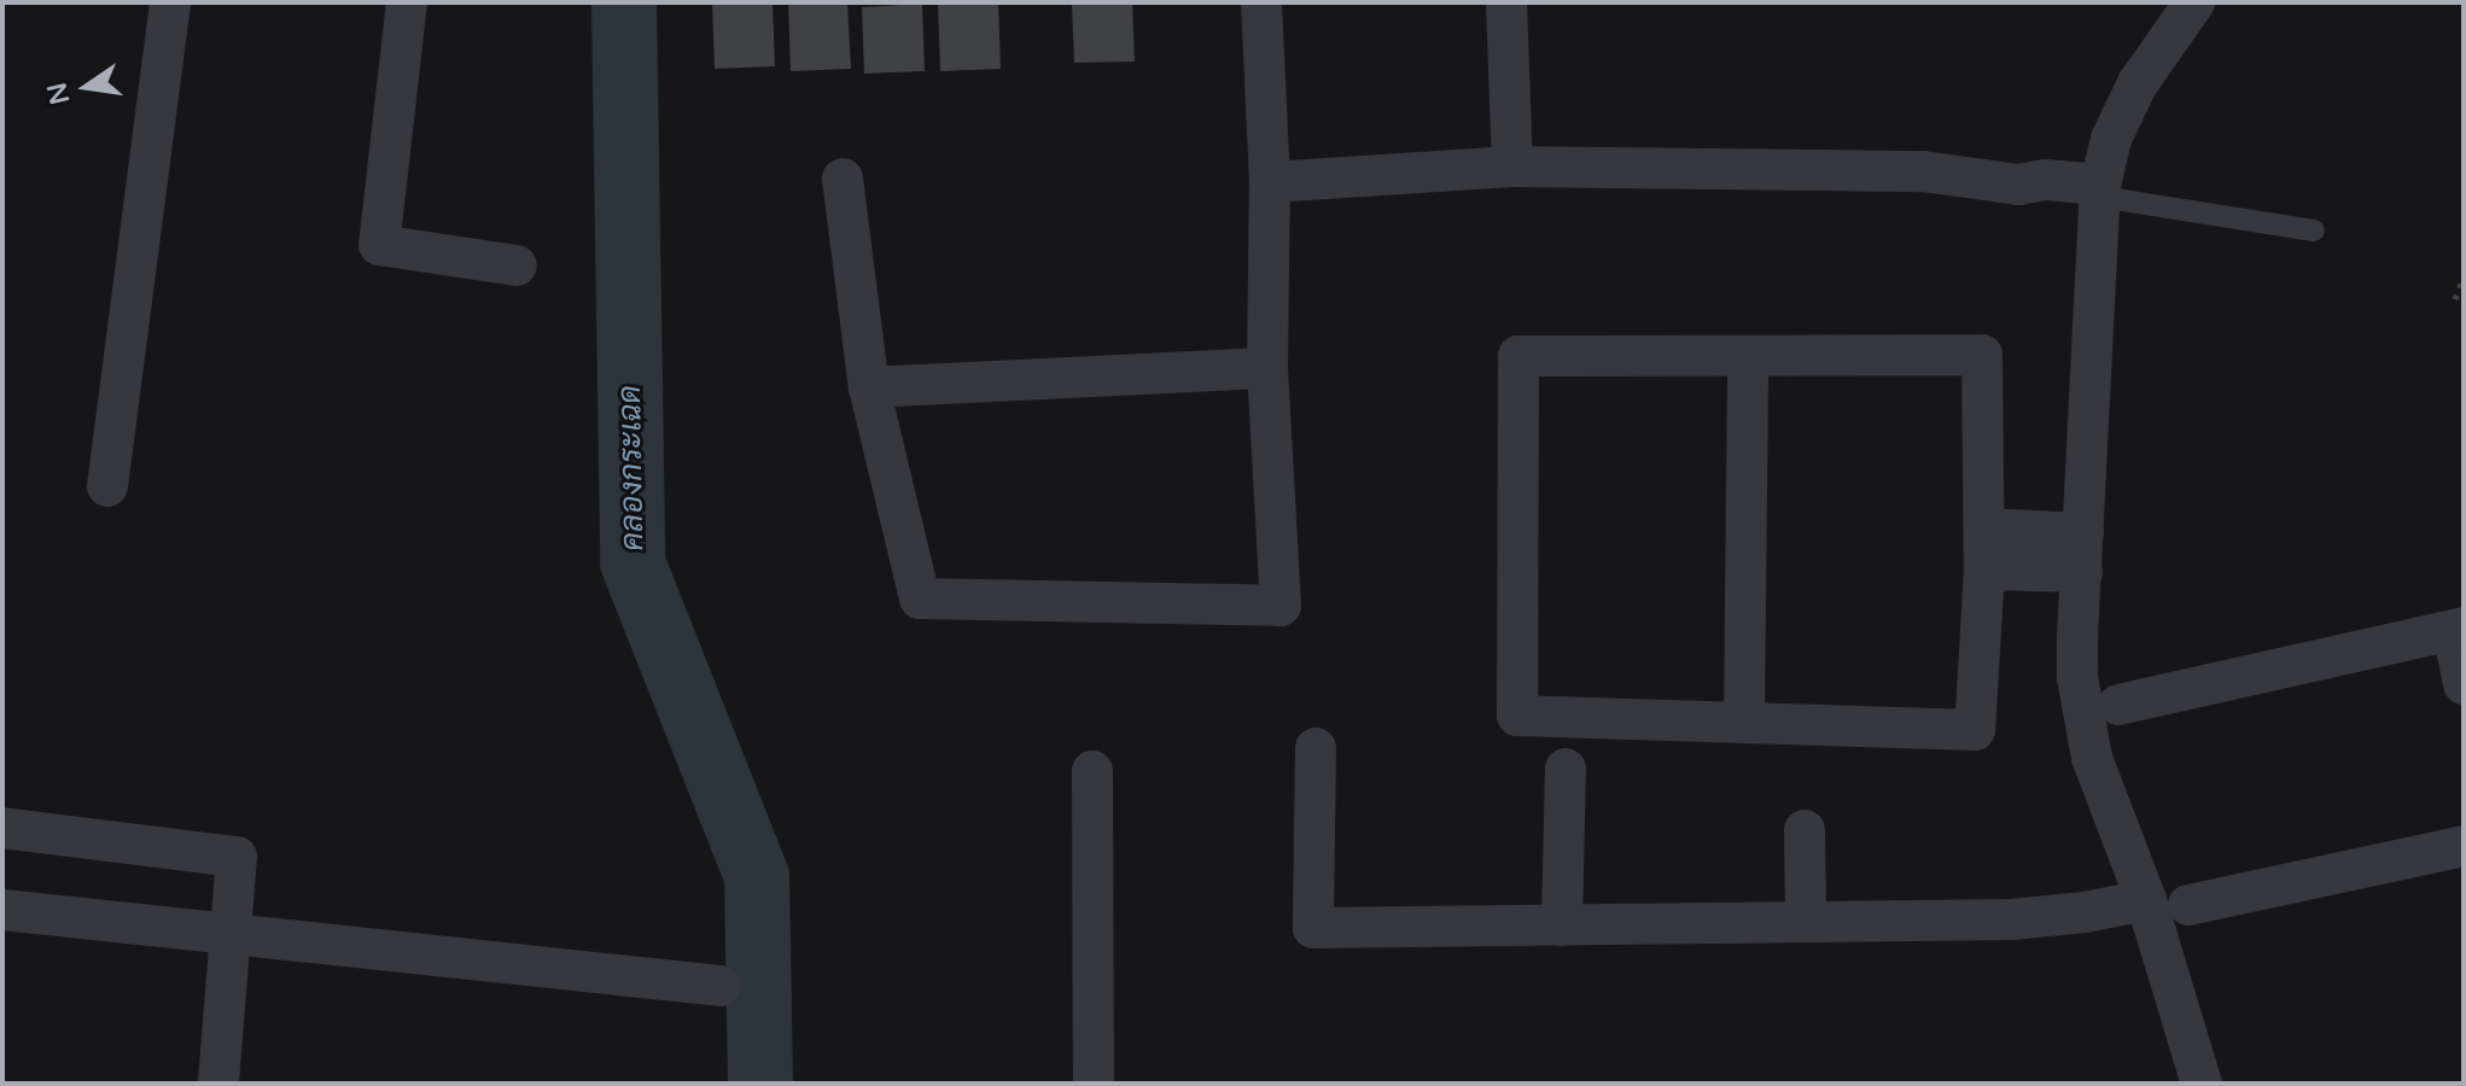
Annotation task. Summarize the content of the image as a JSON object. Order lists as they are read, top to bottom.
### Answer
{
  "water": ["คลองกระเฉด"],
  "north": "left"
}
